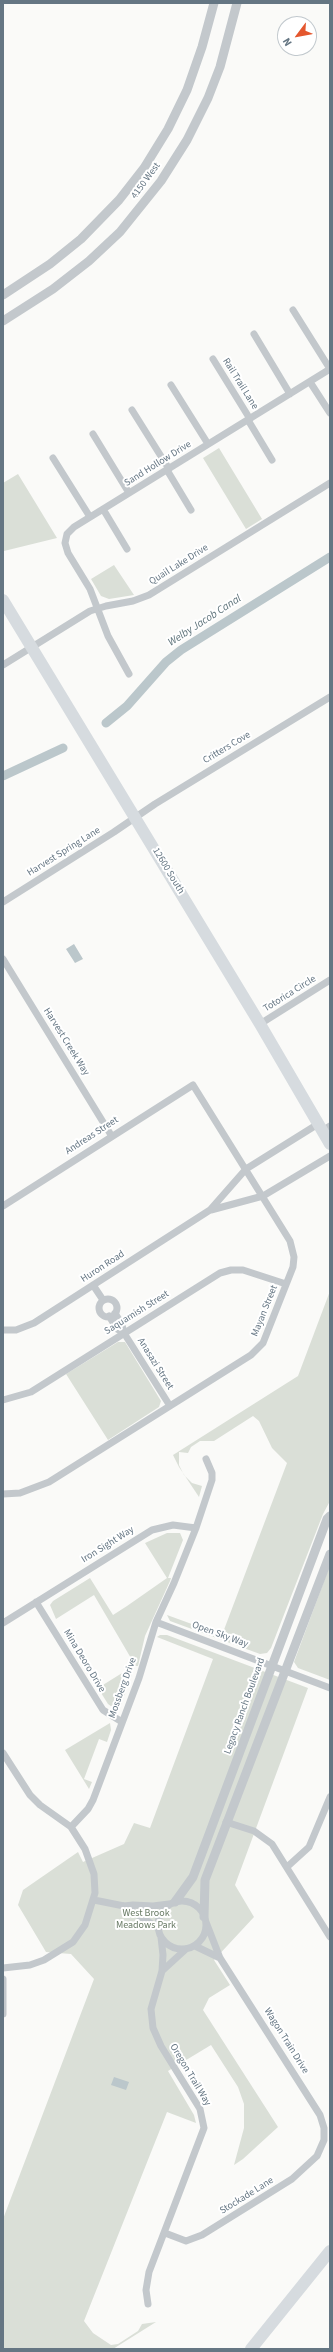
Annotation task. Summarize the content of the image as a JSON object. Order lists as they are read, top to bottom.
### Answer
{
  "streets": {
    "main road": ["12600 South"],
    "street": [
      "4150 West",
      "Rail Trail Lane",
      "Sand Hollow Drive",
      "Quail Lake Drive",
      "Critters Cove",
      "Harvest Spring Lane",
      "Totorica Circle",
      "Harvest Creek Way",
      "Andreas Street",
      "Huron Road",
      "Mayan Street",
      "Saquamish Street",
      "Anasazi Street",
      "Iron Sight Way",
      "Open Sky Way",
      "Mina Deoro Drive",
      "Mossberg Drive",
      "Legacy Ranch Boulevard",
      "Wagon Train Drive",
      "Oregon Trail Way",
      "Stockade Lane"
    ]
  },
  "crossings": [
    ["Rail Trail Lane", "Sand Hollow Drive"],
    ["Sand Hollow Drive", "Quail Lake Drive"],
    ["Quail Lake Drive", "12600 South"],
    ["Critters Cove", "Harvest Spring Lane"],
    ["Critters Cove", "12600 South"],
    ["Harvest Spring Lane", "12600 South"],
    ["12600 South", "Totorica Circle"],
    ["12600 South", "Huron Road"],
    ["Harvest Creek Way", "Andreas Street"],
    ["Andreas Street", "Mayan Street"],
    ["Huron Road", "Mayan Street"],
    ["Huron Road", "Anasazi Street"],
    ["Mayan Street", "Saquamish Street"],
    ["Mayan Street", "Anasazi Street"],
    ["Saquamish Street", "Anasazi Street"],
    ["Iron Sight Way", "Mina Deoro Drive"],
    ["Iron Sight Way", "Mossberg Drive"],
    ["Open Sky Way", "Mossberg Drive"],
    ["Open Sky Way", "Legacy Ranch Boulevard"],
    ["Mina Deoro Drive", "Mossberg Drive"],
    ["Legacy Ranch Boulevard", "Wagon Train Drive"],
    ["Legacy Ranch Boulevard", "Oregon Trail Way"],
    ["Wagon Train Drive", "Oregon Trail Way"],
    ["Wagon Train Drive", "Stockade Lane"],
    ["Oregon Trail Way", "Stockade Lane"]
  ],
  "water": ["Welby Jacob Canal"],
  "parks": ["West Brook Meadows Park"],
  "north": "bottom left"
}
